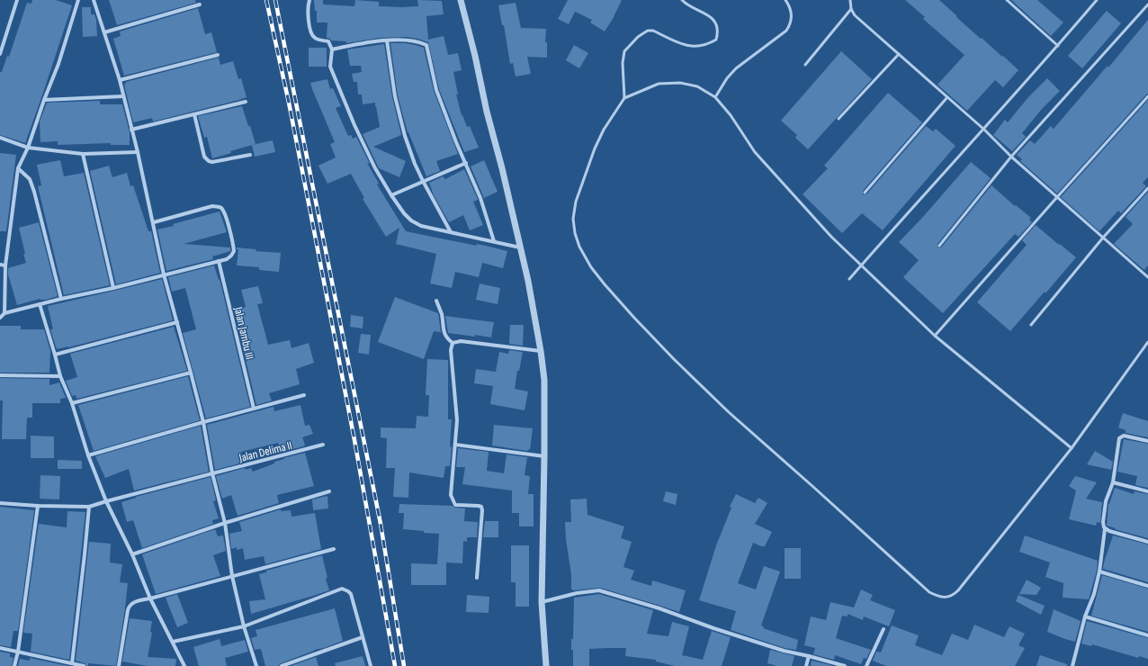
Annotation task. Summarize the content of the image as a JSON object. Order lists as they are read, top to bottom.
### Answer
{
  "streets": {
    "street": ["Jalan Jambu III", "Jalan Delima II"]
  }
}
